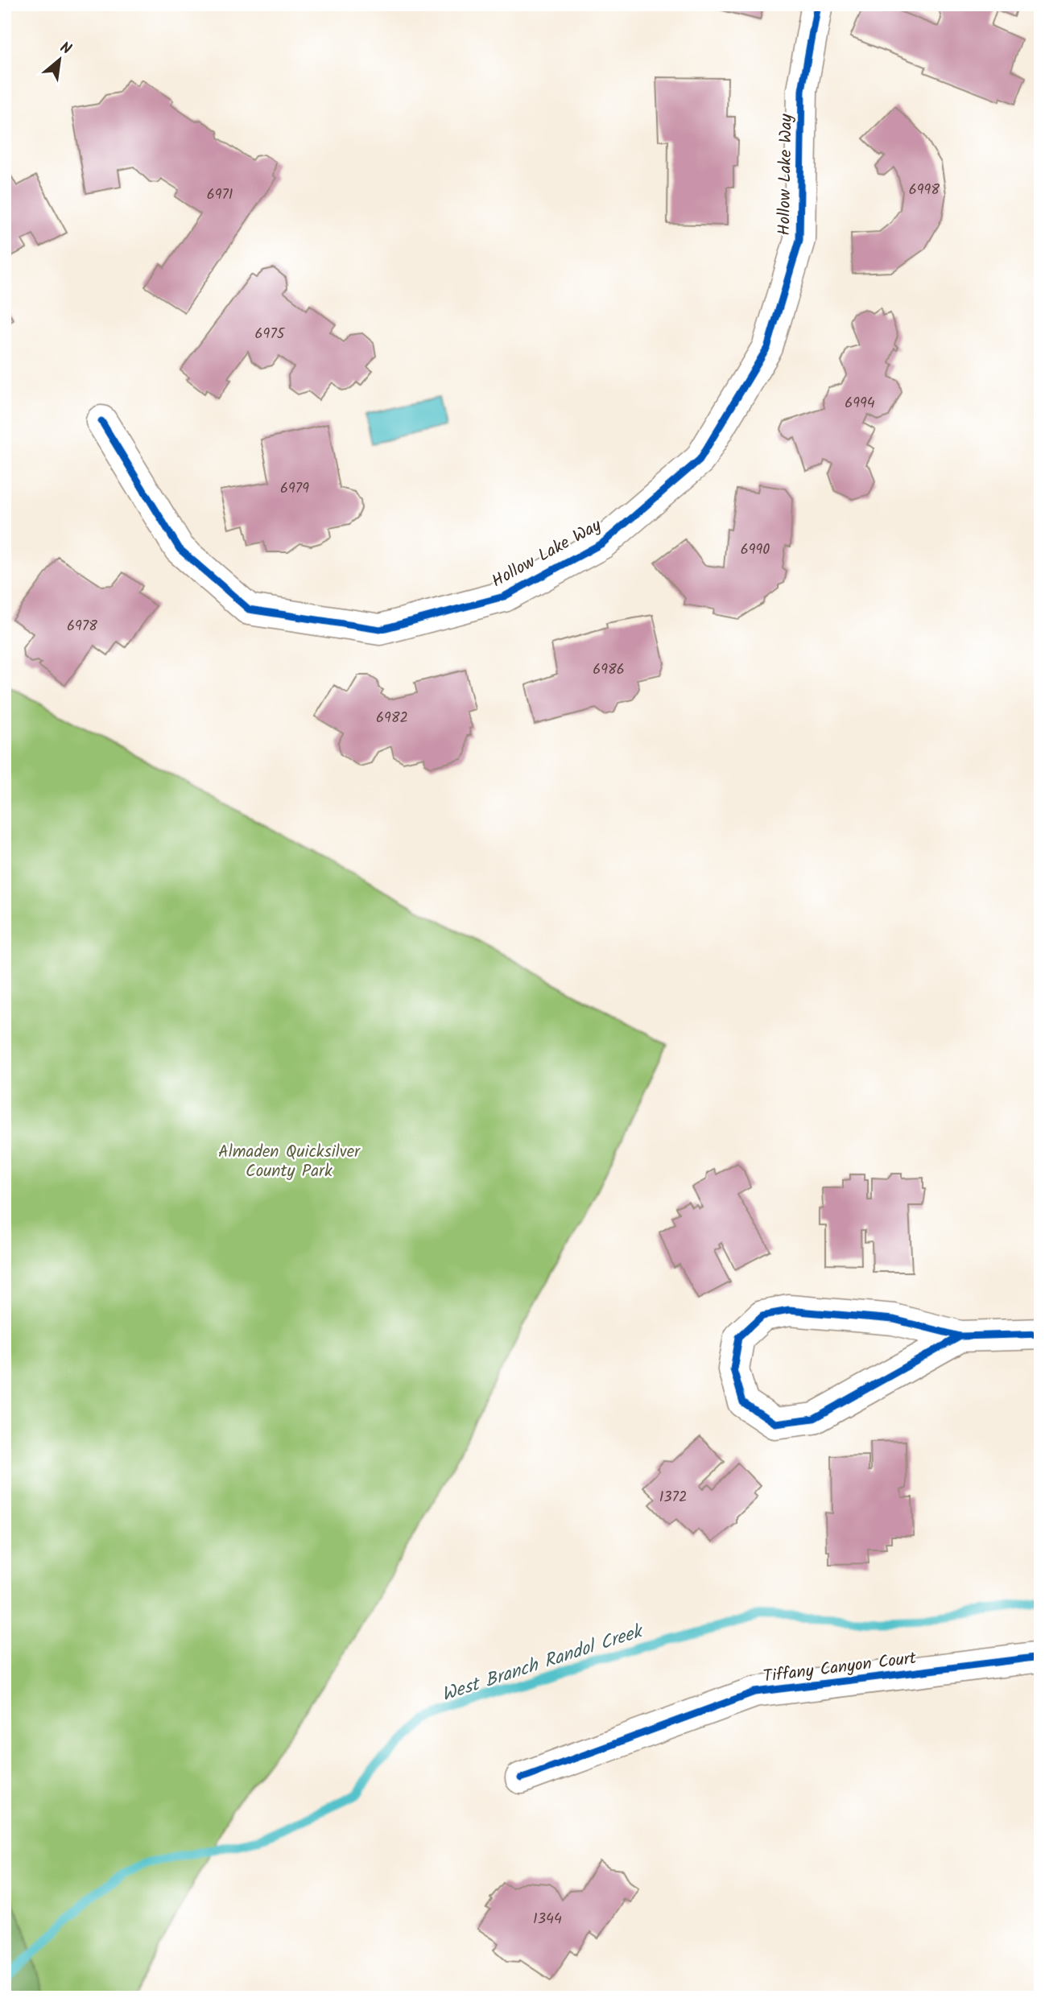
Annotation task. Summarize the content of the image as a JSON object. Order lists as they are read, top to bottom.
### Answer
{
  "streets": {
    "street": ["Hollow Lake Way", "Tiffany Canyon Court"]
  },
  "water": ["West Branch Randol Creek"],
  "parks": ["Almaden Quicksilver County Park"],
  "house_numbers": [
    "6998",
    "6971",
    "6975",
    "6994",
    "6979",
    "6990",
    "6978",
    "6986",
    "6982",
    "1372",
    "1344"
  ],
  "north": "top right"
}
